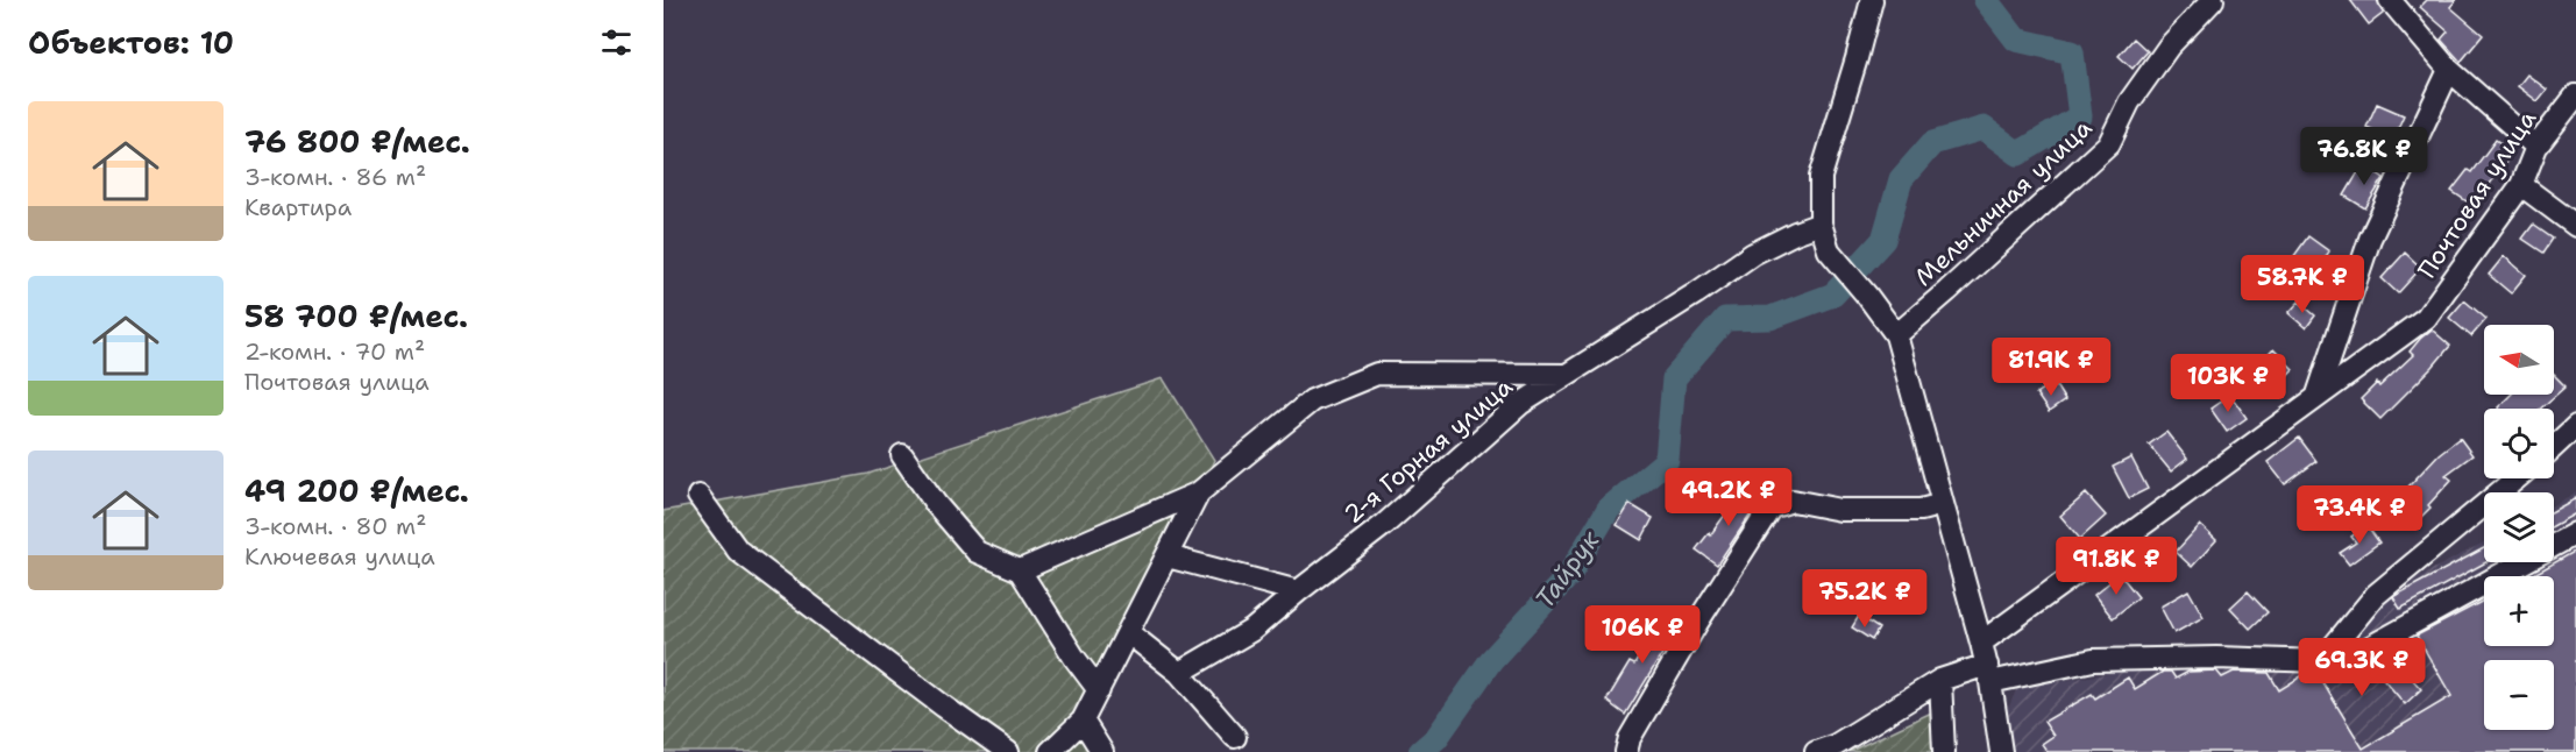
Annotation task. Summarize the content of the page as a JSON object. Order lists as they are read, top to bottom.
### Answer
{
  "streets": {
    "street": ["Почтовая улица", "Мельничная улица", "2-я Горная улица"]
  },
  "water": ["Тайрук"],
  "north": "left",
  "page": {
    "heading": "Объектов: 10",
    "list": [
      {
        "name": "76 800 ₽/мес.",
        "note": "3-комн. · 86 m² · Квартира"
      },
      {
        "name": "58 700 ₽/мес.",
        "note": "2-комн. · 70 m² · Почтовая улица"
      },
      {
        "name": "49 200 ₽/мес.",
        "note": "3-комн. · 80 m² · Ключевая улица"
      }
    ],
    "price": [
      "76.8K ₽",
      "58.7K ₽",
      "81.9K ₽",
      "103K ₽",
      "49.2K ₽",
      "73.4K ₽",
      "91.8K ₽",
      "75.2K ₽",
      "106K ₽",
      "69.3K ₽"
    ],
    "map_buttons": ["+", "−"]
  }
}
